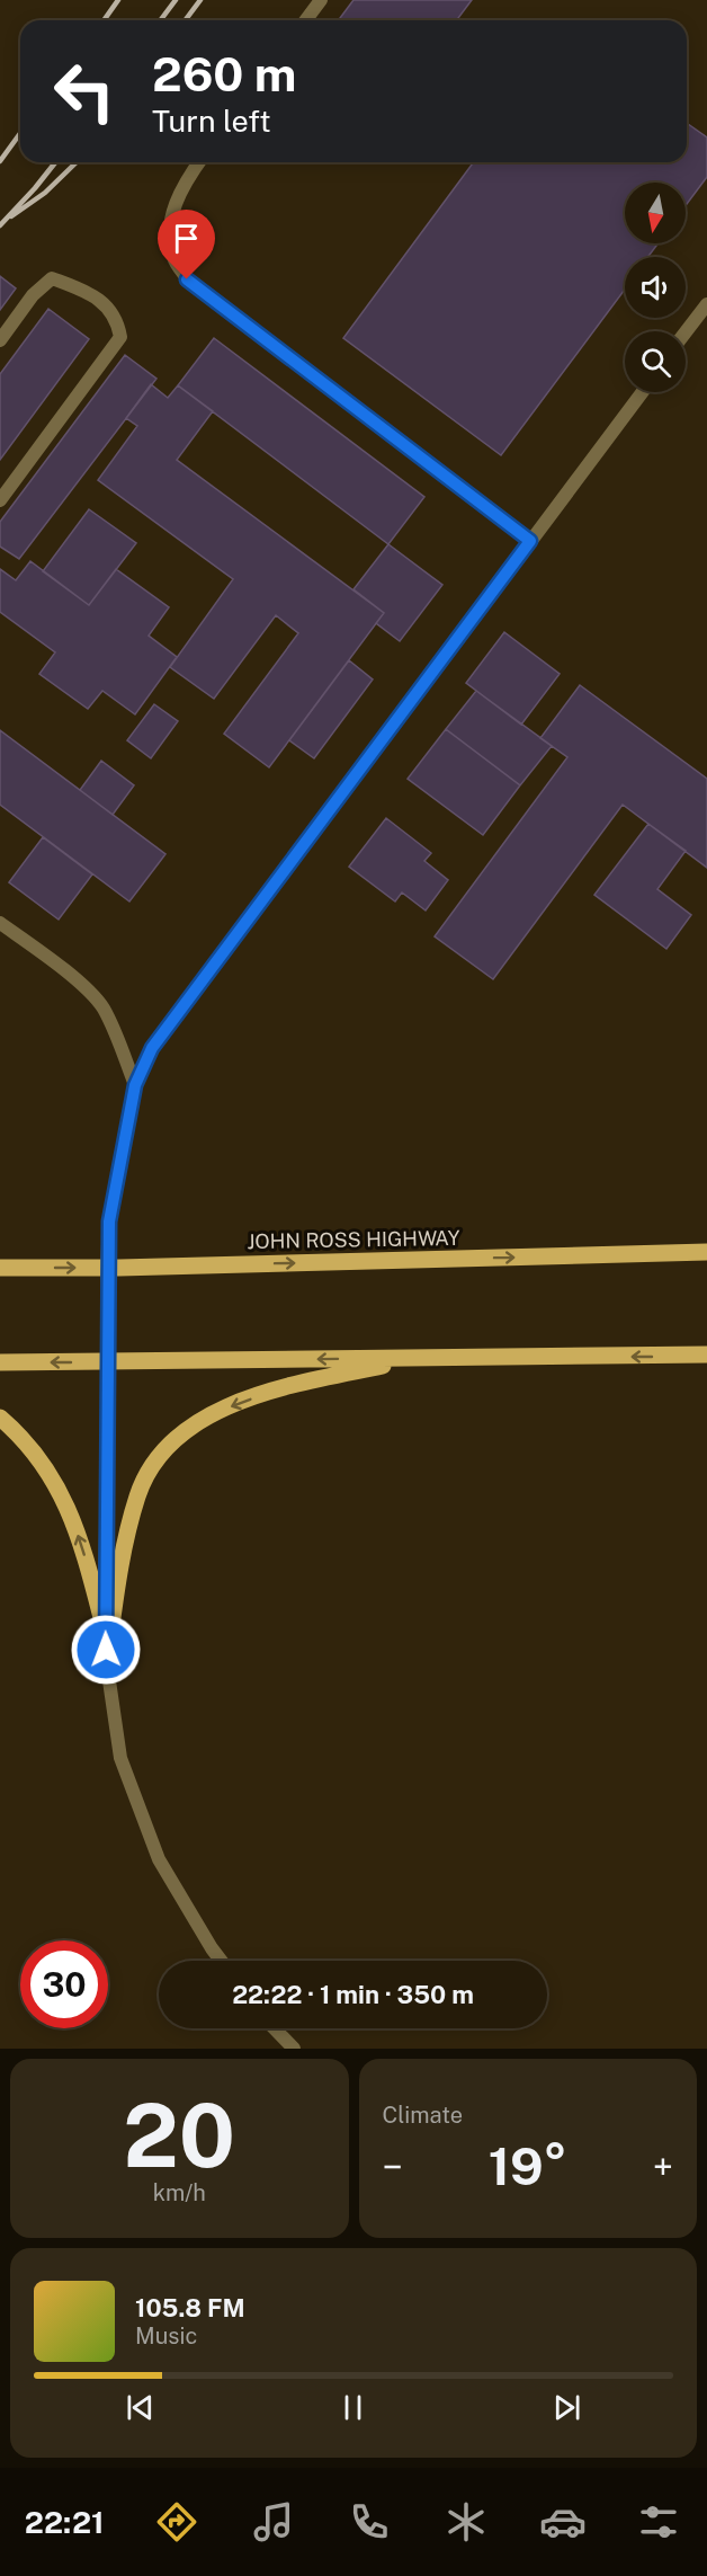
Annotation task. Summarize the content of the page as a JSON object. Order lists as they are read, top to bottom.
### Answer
{
  "streets": {
    "main road": ["JOHN ROSS HIGHWAY"]
  },
  "north": "bottom",
  "page": {
    "turn": ["260 m", "Turn left"],
    "limit": "30",
    "trip": "22:22 · 1 min · 350 m",
    "tile": [
      ["20", "km/h"],
      "Climate"
    ],
    "heat": ["−", "19°", "+"],
    "song": ["105.8 FM", "Music"],
    "tabs": "22:21"
  }
}
